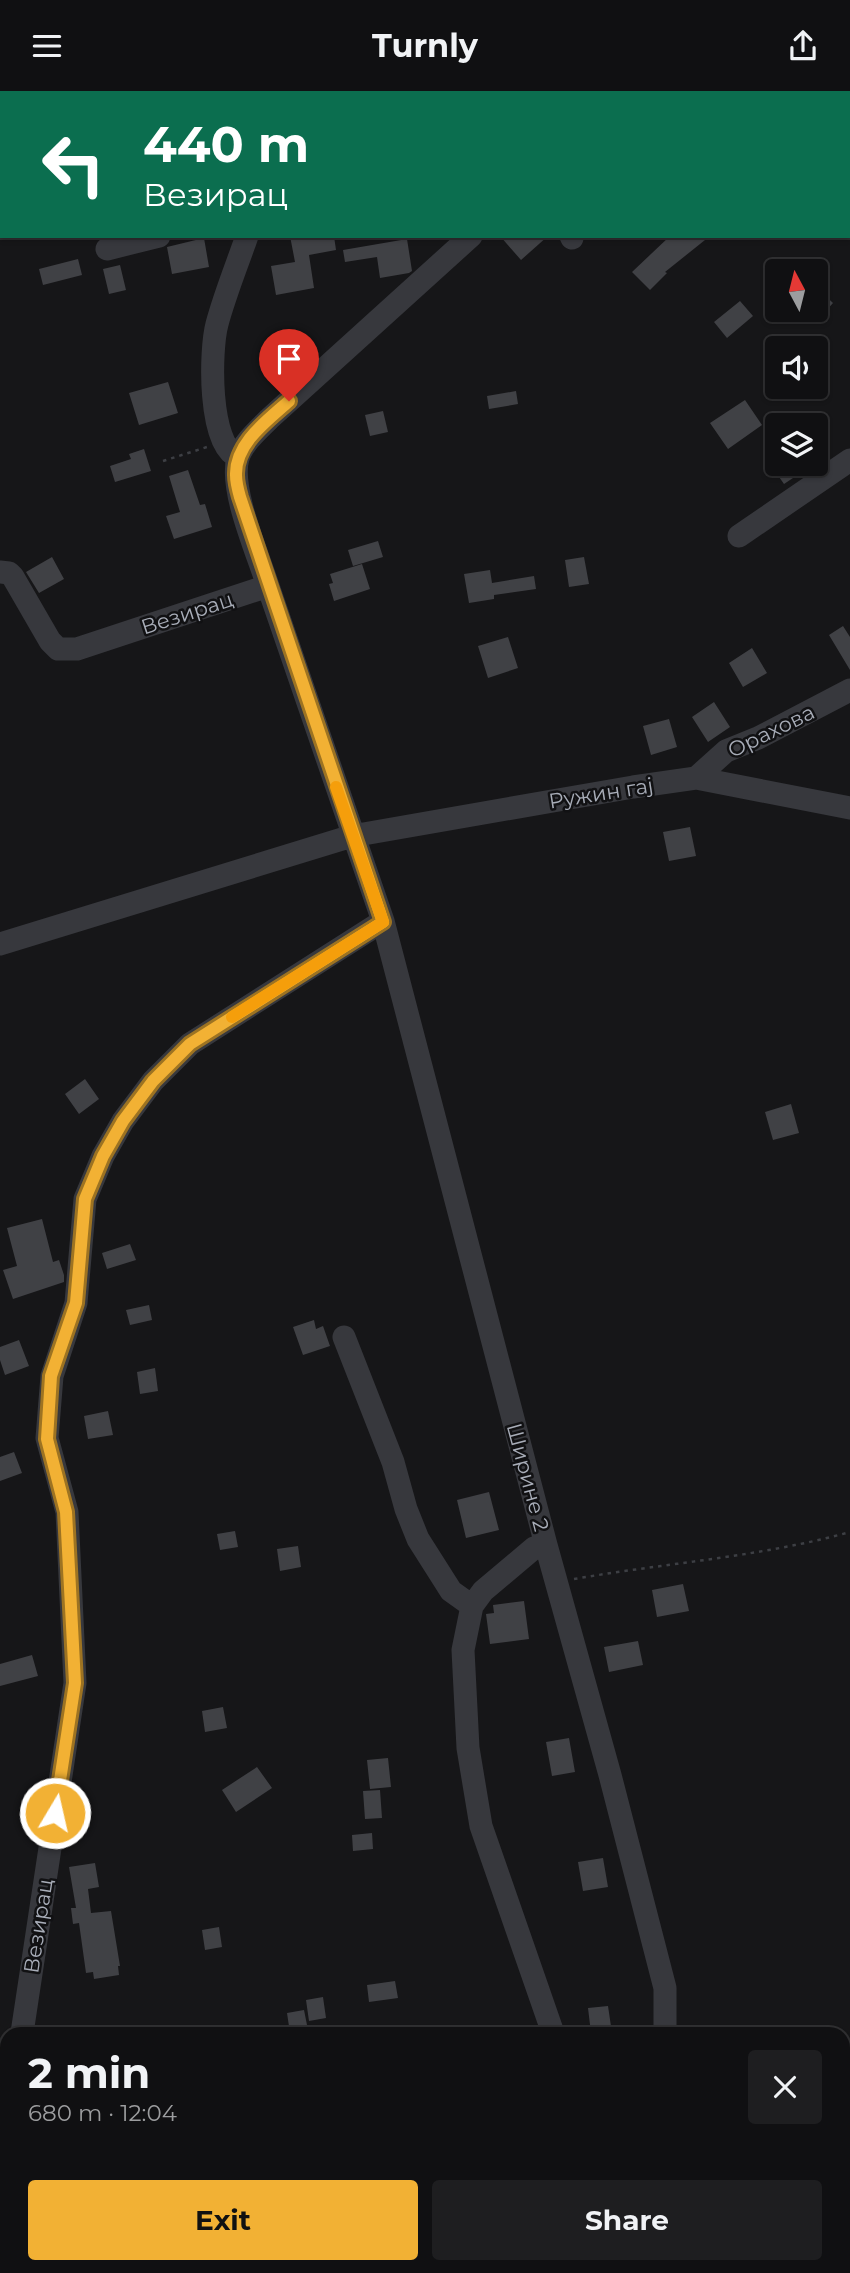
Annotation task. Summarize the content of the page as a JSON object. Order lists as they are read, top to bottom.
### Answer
{
  "streets": {
    "street": [
      "Везирац",
      "Орахова",
      "Ружин гај",
      "Ширине 2"
    ]
  },
  "crossings": [
    ["Везирац", "Ширине 2"],
    ["Орахова", "Ружин гај"]
  ],
  "north": "top",
  "page": {
    "header": "Turnly",
    "turn": ["440 m", "Везирац"],
    "heading": ["2 min", "680 m · 12:04"],
    "buttons": ["Exit", "Share"]
  }
}
